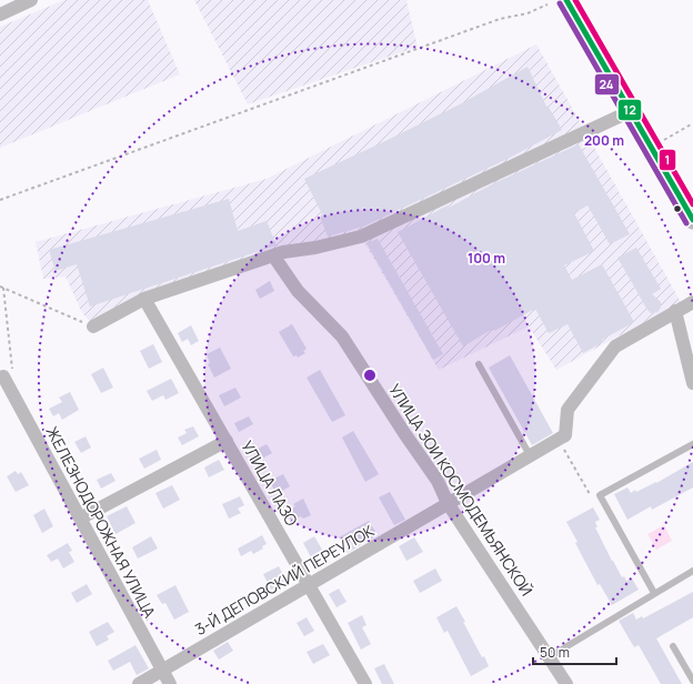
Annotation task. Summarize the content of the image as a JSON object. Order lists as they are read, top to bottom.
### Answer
{
  "streets": {
    "street": [
      "УЛИЦА ЛАЗО",
      "УЛИЦА ЗОИ КОСМОДЕМЬЯНСКОЙ",
      "ЖЕЛЕЗНОДОРОЖНАЯ УЛИЦА",
      "3-Й ДЕПОВСКИЙ ПЕРЕУЛОК"
    ]
  },
  "crossings": [
    ["УЛИЦА ЛАЗО", "3-Й ДЕПОВСКИЙ ПЕРЕУЛОК"],
    ["УЛИЦА ЗОИ КОСМОДЕМЬЯНСКОЙ", "3-Й ДЕПОВСКИЙ ПЕРЕУЛОК"],
    ["ЖЕЛЕЗНОДОРОЖНАЯ УЛИЦА", "3-Й ДЕПОВСКИЙ ПЕРЕУЛОК"]
  ],
  "lines": ["transit line 12", "transit line 1", "transit line 24"],
  "scale_bar": "50 m",
  "rings": ["200 m", "100 m"]
}
